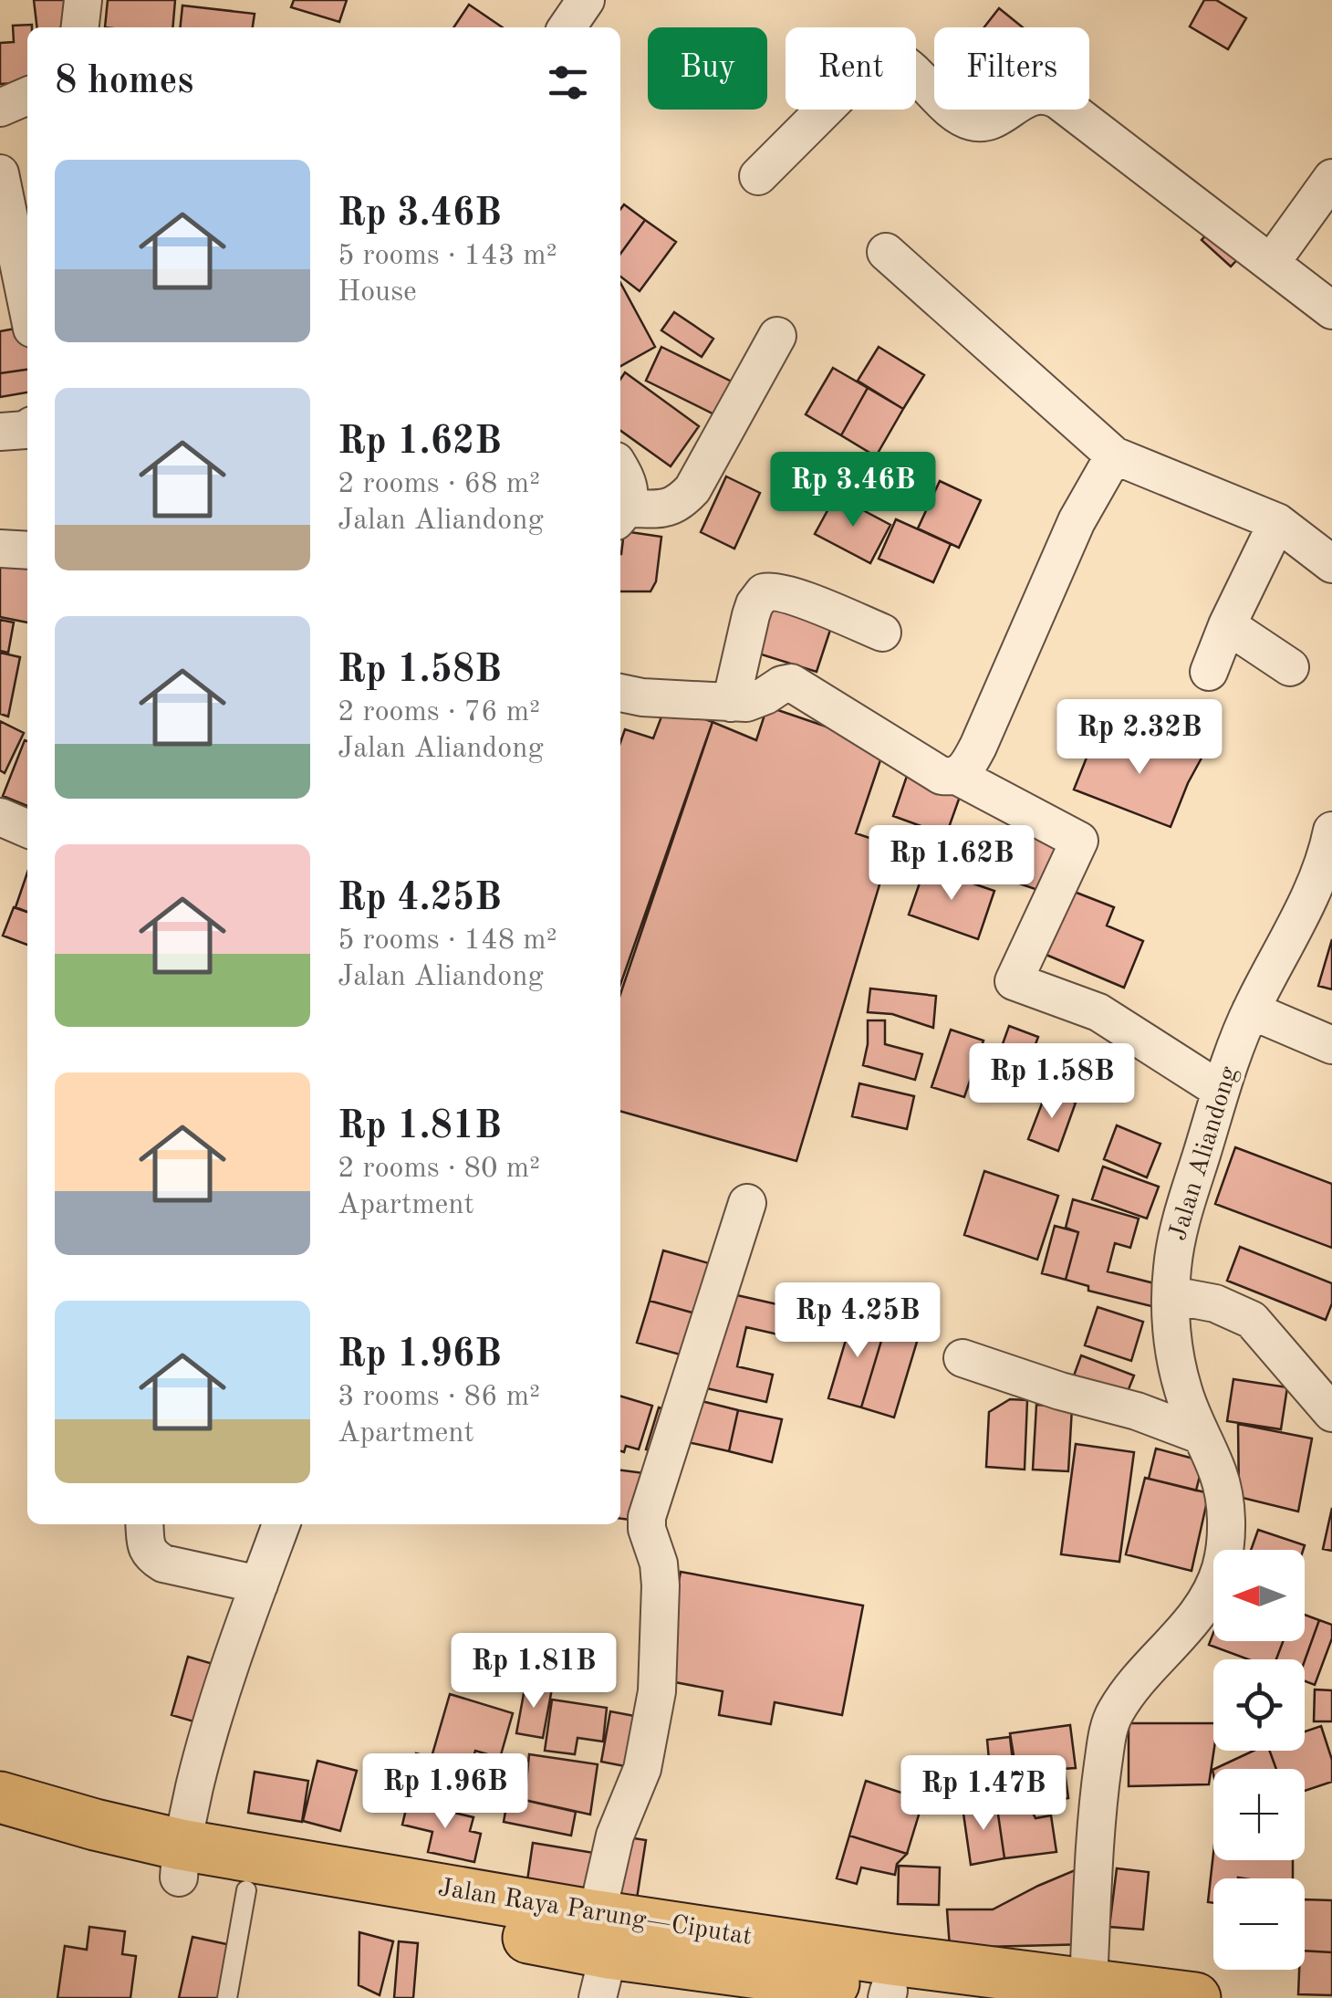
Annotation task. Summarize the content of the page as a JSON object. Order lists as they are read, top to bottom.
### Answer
{
  "streets": {
    "highway": ["Jalan Raya Parung—Ciputat"],
    "street": ["Jalan Aliandong"]
  },
  "crossings": [
    ["Jalan Aliandong", "Jalan Raya Parung—Ciputat"]
  ],
  "north": "left",
  "page": {
    "chip": ["Buy", "Rent", "Filters"],
    "heading": "8 homes",
    "list": [
      {
        "name": "Rp 3.46B",
        "note": "5 rooms · 143 m² · House"
      },
      {
        "name": "Rp 1.62B",
        "note": "2 rooms · 68 m² · Jalan Aliandong"
      },
      {
        "name": "Rp 1.58B",
        "note": "2 rooms · 76 m² · Jalan Aliandong"
      },
      {
        "name": "Rp 4.25B",
        "note": "5 rooms · 148 m² · Jalan Aliandong"
      },
      {
        "name": "Rp 1.81B",
        "note": "2 rooms · 80 m² · Apartment"
      },
      {
        "name": "Rp 1.96B",
        "note": "3 rooms · 86 m² · Apartment"
      }
    ],
    "price": [
      "Rp 3.46B",
      "Rp 2.32B",
      "Rp 1.62B",
      "Rp 1.58B",
      "Rp 4.25B",
      "Rp 1.81B",
      "Rp 1.96B",
      "Rp 1.47B"
    ],
    "map_buttons": ["+", "−"]
  }
}
